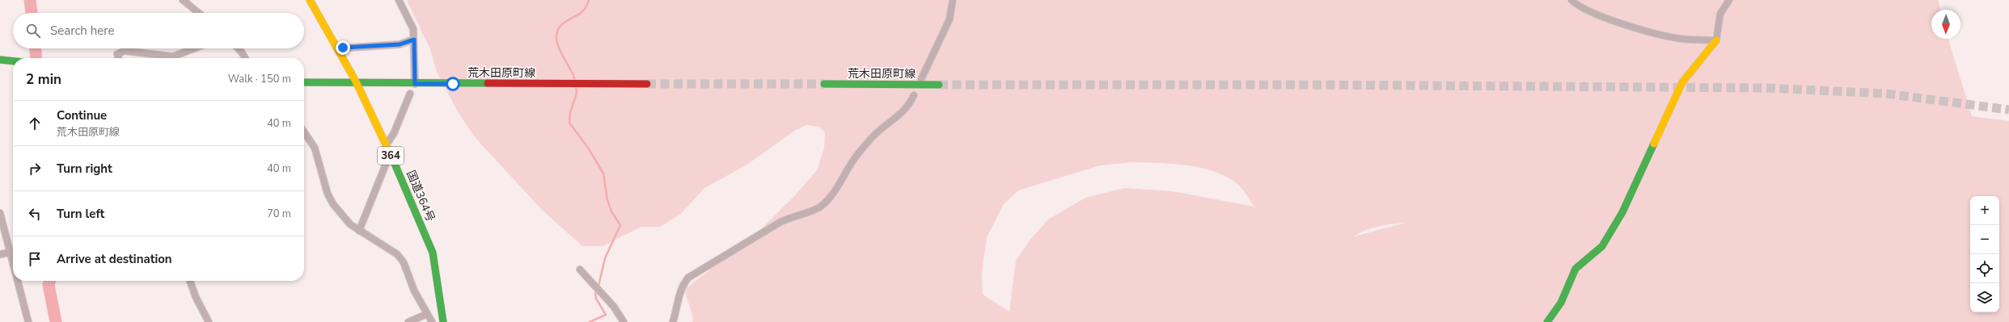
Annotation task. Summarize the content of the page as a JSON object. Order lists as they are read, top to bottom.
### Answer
{
  "streets": {
    "main road": ["荒木田原町線", "364", "国道364号"]
  },
  "crossings": [
    ["荒木田原町線", "国道364号"]
  ],
  "north": "bottom",
  "page": {
    "search": "Search here",
    "heading": ["2 min", "Walk · 150 m"],
    "list": [
      ["Continue", "荒木田原町線", "40 m"],
      ["Turn right", "40 m"],
      ["Turn left", "70 m"],
      "Arrive at destination"
    ],
    "map_buttons": ["+", "−"]
  }
}
